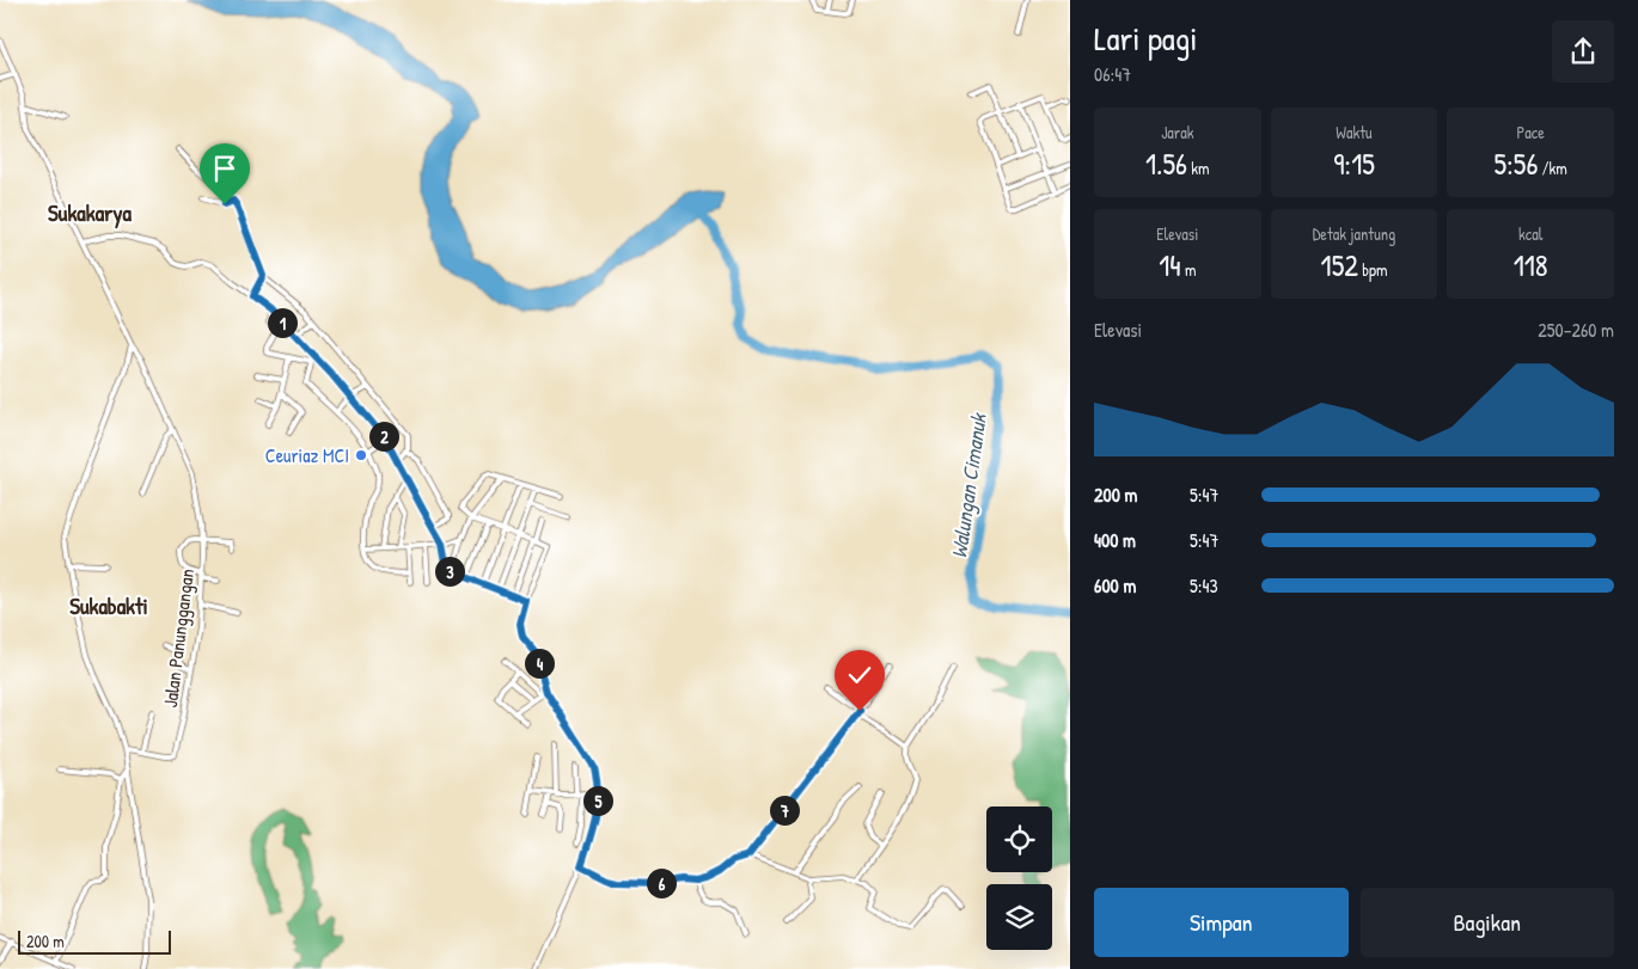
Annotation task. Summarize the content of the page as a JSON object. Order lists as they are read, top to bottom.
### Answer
{
  "streets": {
    "street": ["Jalan Panunggangan"]
  },
  "districts": ["Sukakarya", "Sukabakti"],
  "water": ["Walungan Cimanuk"],
  "places": ["Ceuriaz MCI"],
  "scale_bar": "200 m",
  "page": {
    "heading": ["Lari pagi", "06:47"],
    "stats": [
      ["Jarak", "1.56 km"],
      ["Waktu", "9:15"],
      ["Pace", "5:56 /km"],
      ["Elevasi", "14 m"],
      ["Detak jantung", "152 bpm"],
      ["kcal", "118"]
    ],
    "chart": ["Elevasi", "250–260 m"],
    "pins": [
      "1",
      "2",
      "3",
      "4",
      "5",
      "7",
      "6"
    ],
    "list": [
      {
        "name": "200 m",
        "note": "5:47"
      },
      {
        "name": "400 m",
        "note": "5:47"
      },
      {
        "name": "600 m",
        "note": "5:43"
      }
    ],
    "buttons": ["Simpan", "Bagikan"],
    "scale": "200 m"
  }
}
